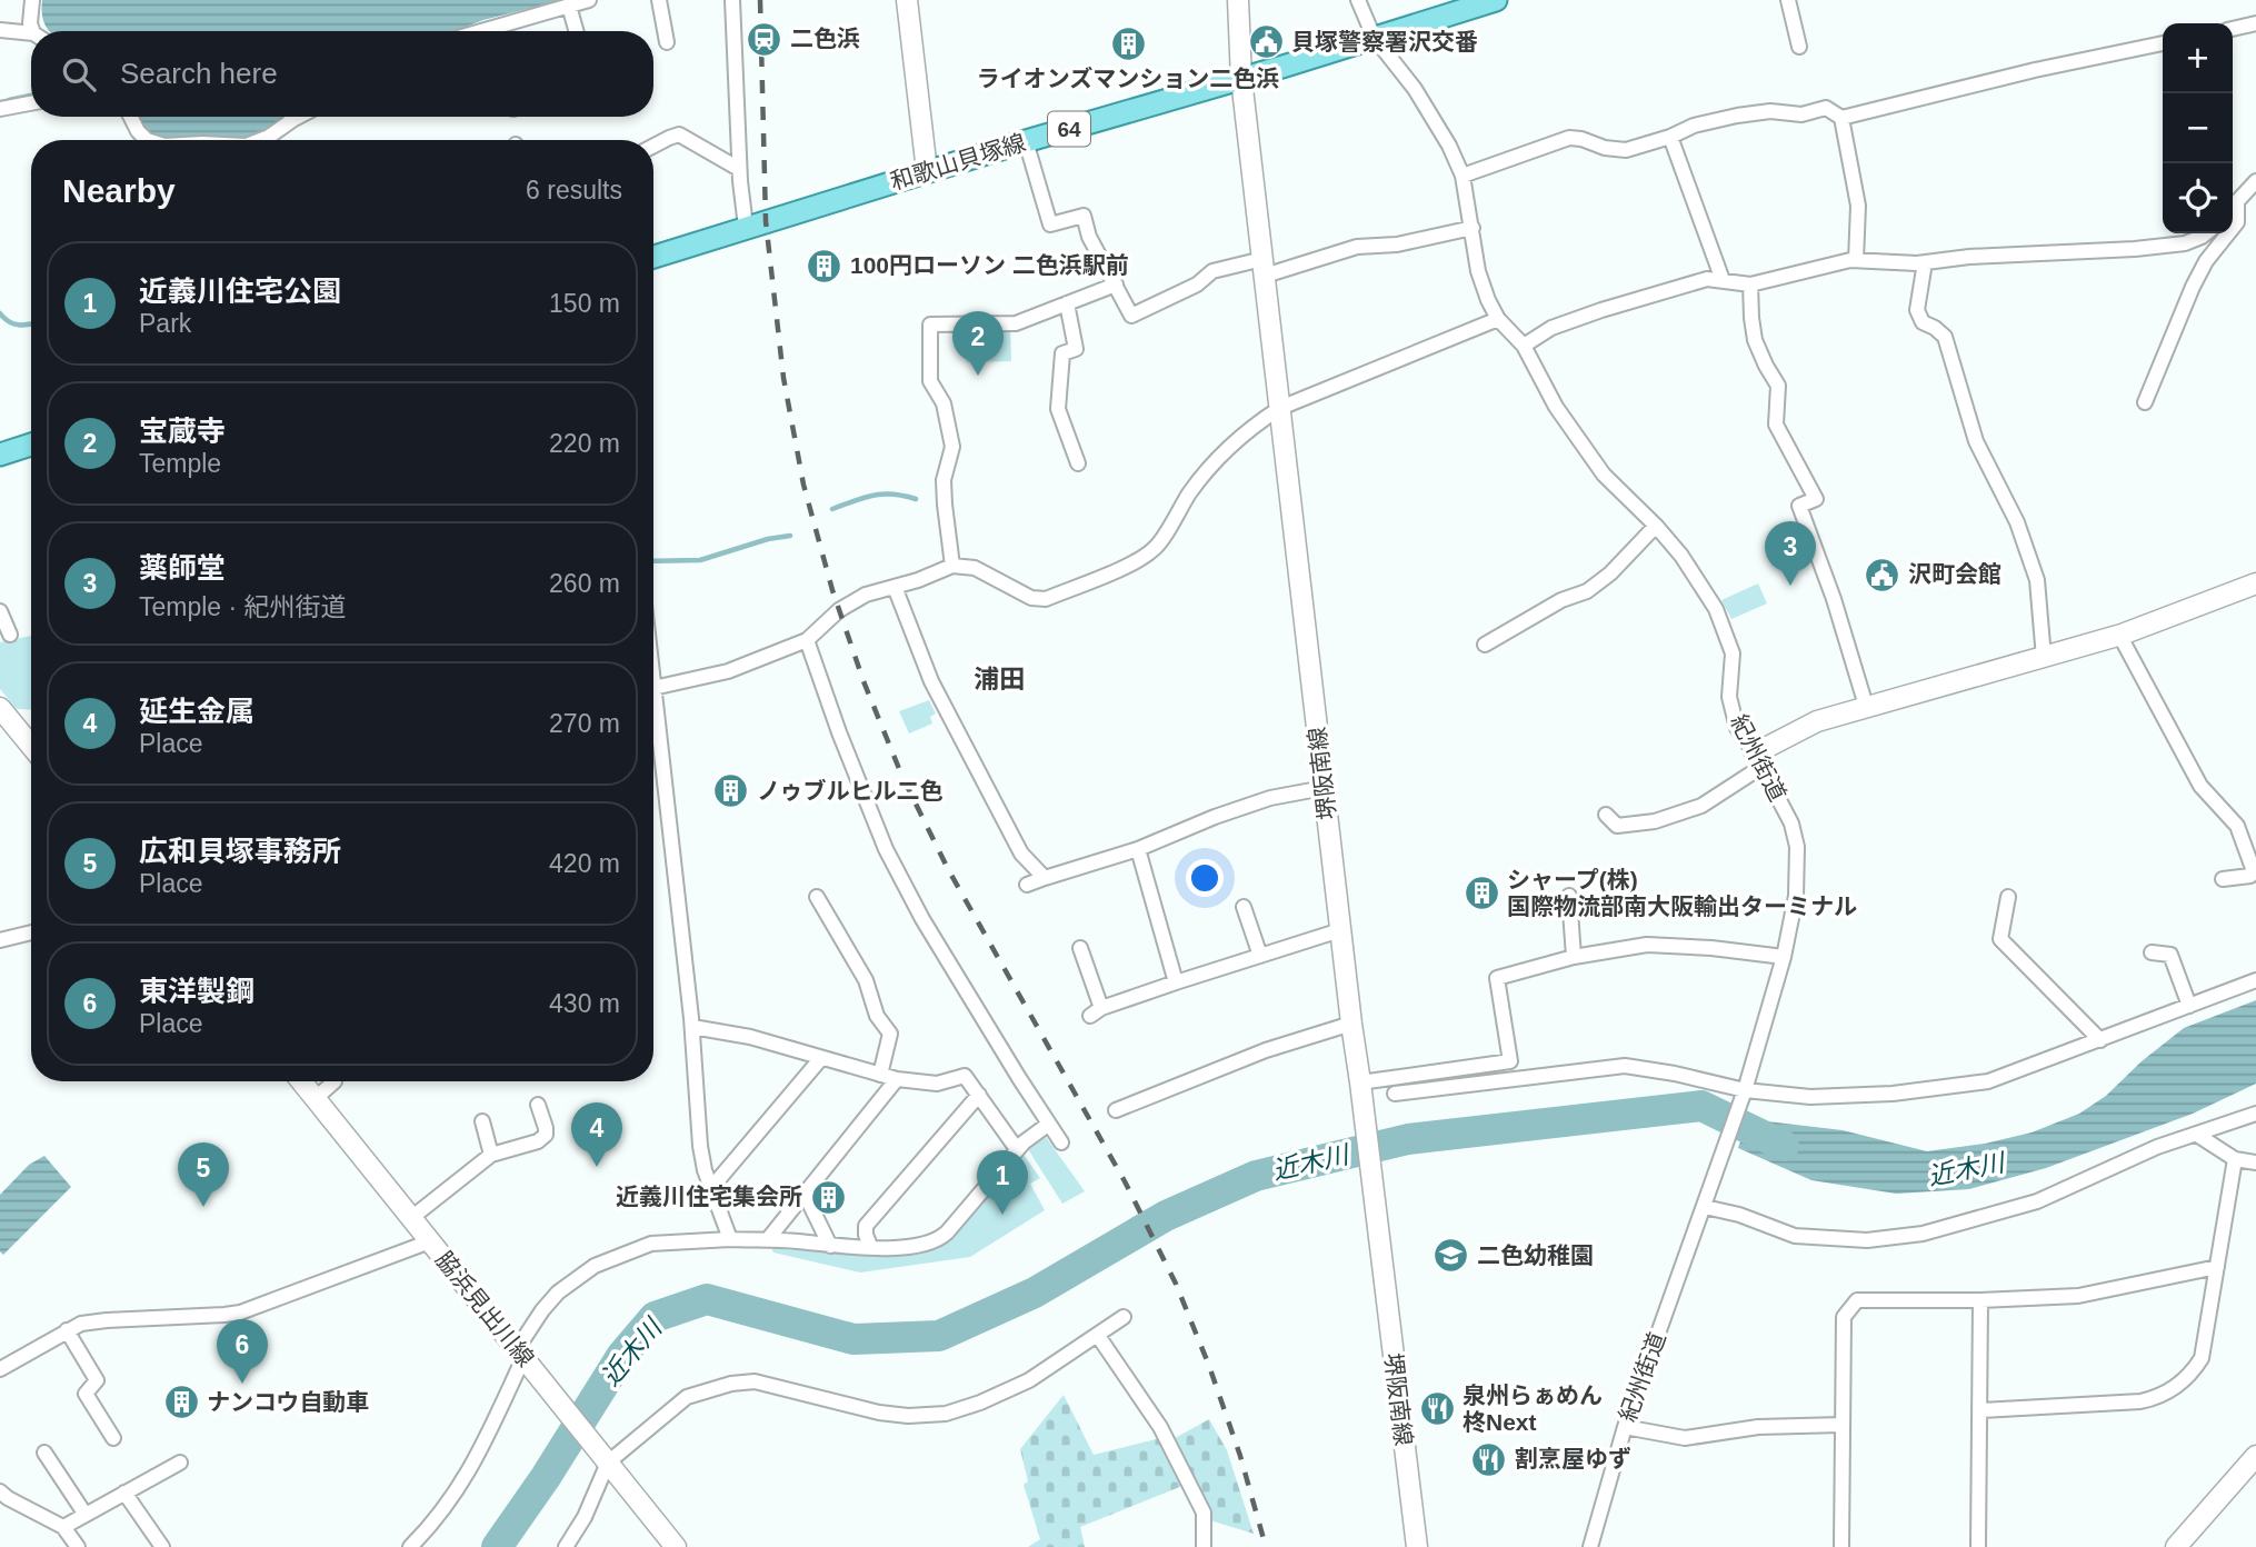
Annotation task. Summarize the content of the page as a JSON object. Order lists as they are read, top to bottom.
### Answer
{
  "streets": {
    "main road": [
      "64",
      "和歌山貝塚線",
      "堺阪南線",
      "脇浜見出川線"
    ],
    "street": ["紀州街道"]
  },
  "crossings": [
    ["和歌山貝塚線", "紀州街道"],
    ["和歌山貝塚線", "堺阪南線"]
  ],
  "districts": ["浦田"],
  "water": ["近木川"],
  "places": {
    "station": ["二色浜"],
    "public building": ["貝塚警察署沢交番", "沢町会館"],
    "building": [
      "ライオンズマンション二色浜",
      "100円ローソン 二色浜駅前",
      "ノゥブルヒル二色",
      "シャープ(株) 国際物流部南大阪輸出ターミナル",
      "近義川住宅集会所",
      "ナンコウ自動車"
    ],
    "school or university": ["二色幼稚園"],
    "restaurant": ["泉州らぁめん 柊Next", "割烹屋ゆず"]
  },
  "page": {
    "map_buttons": ["+", "−"],
    "search": "Search here",
    "heading": ["Nearby", "6 results"],
    "list": [
      {
        "mark": "1",
        "name": "近義川住宅公園",
        "note": "Park",
        "value": "150 m"
      },
      {
        "mark": "2",
        "name": "宝蔵寺",
        "note": "Temple",
        "value": "220 m"
      },
      {
        "mark": "3",
        "name": "薬師堂",
        "note": "Temple · 紀州街道",
        "value": "260 m"
      },
      {
        "mark": "4",
        "name": "延生金属",
        "note": "Place",
        "value": "270 m"
      },
      {
        "mark": "5",
        "name": "広和貝塚事務所",
        "note": "Place",
        "value": "420 m"
      },
      {
        "mark": "6",
        "name": "東洋製鋼",
        "note": "Place",
        "value": "430 m"
      }
    ],
    "pins": [
      "2",
      "3",
      "4",
      "5",
      "1",
      "6"
    ]
  }
}
